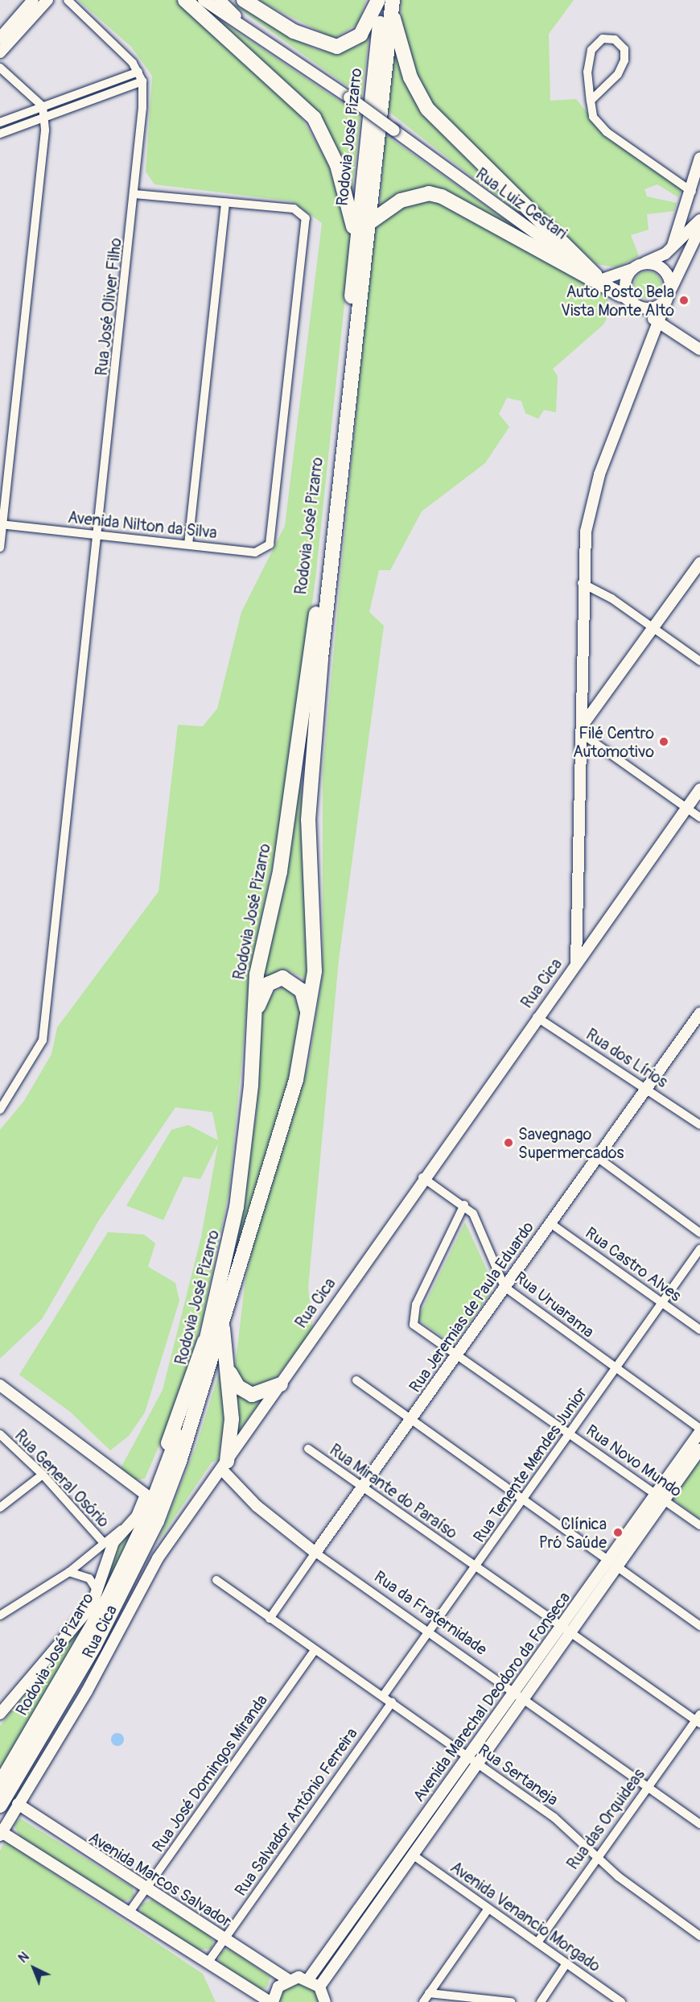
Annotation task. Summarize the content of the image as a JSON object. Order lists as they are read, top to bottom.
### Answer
{
  "streets": {
    "main road": ["Rodovia José Pizarro"],
    "street": [
      "Rua Luiz Cestari",
      "Rua José Oliver Filho",
      "Avenida Nilton da Silva",
      "Rua Cica",
      "Rua dos Lírios",
      "Rua Castro Alves",
      "Rua Uruarama",
      "Rua Jeremias de Paula Eduardo",
      "Rua Novo Mundo",
      "Rua Tenente Mendes Junior",
      "Rua General Osório",
      "Rua Mirante do Paraíso",
      "Rua da Fraternidade",
      "Avenida Marechal Deodoro da Fonseca",
      "Rua José Domingos Miranda",
      "Rua Sertaneja",
      "Rua Salvador Antônio Ferreira",
      "Rua das Orquideas",
      "Avenida Marcos Salvador",
      "Avenida Venancio Morgado"
    ]
  },
  "crossings": [
    ["Rua José Oliver Filho", "Avenida Nilton da Silva"],
    ["Rua Cica", "Rua dos Lírios"],
    ["Rua Cica", "Rua Uruarama"],
    ["Rua Cica", "Rua da Fraternidade"],
    ["Rua Cica", "Avenida Marcos Salvador"],
    ["Rua dos Lírios", "Rua Jeremias de Paula Eduardo"],
    ["Rua Castro Alves", "Rua Jeremias de Paula Eduardo"],
    ["Rua Castro Alves", "Rua Tenente Mendes Junior"],
    ["Rua Uruarama", "Rua Jeremias de Paula Eduardo"],
    ["Rua Uruarama", "Rua Novo Mundo"],
    ["Rua Uruarama", "Rua Tenente Mendes Junior"],
    ["Rua Uruarama", "Avenida Marechal Deodoro da Fonseca"],
    ["Rua Jeremias de Paula Eduardo", "Rua Novo Mundo"],
    ["Rua Jeremias de Paula Eduardo", "Rua Mirante do Paraíso"],
    ["Rua Jeremias de Paula Eduardo", "Rua da Fraternidade"],
    ["Rua Jeremias de Paula Eduardo", "Rua Sertaneja"],
    ["Rua Novo Mundo", "Rua Tenente Mendes Junior"],
    ["Rua Novo Mundo", "Avenida Marechal Deodoro da Fonseca"],
    ["Rua Tenente Mendes Junior", "Rua Mirante do Paraíso"],
    ["Rua Tenente Mendes Junior", "Rua da Fraternidade"],
    ["Rua Tenente Mendes Junior", "Rua Sertaneja"],
    ["Rua Mirante do Paraíso", "Avenida Marechal Deodoro da Fonseca"],
    ["Rua Mirante do Paraíso", "Rua das Orquideas"],
    ["Rua da Fraternidade", "Avenida Marechal Deodoro da Fonseca"],
    ["Rua da Fraternidade", "Rua das Orquideas"],
    ["Avenida Marechal Deodoro da Fonseca", "Rua Sertaneja"],
    ["Avenida Marechal Deodoro da Fonseca", "Avenida Venancio Morgado"],
    ["Rua José Domingos Miranda", "Rua Sertaneja"],
    ["Rua José Domingos Miranda", "Avenida Marcos Salvador"],
    ["Rua Sertaneja", "Rua Salvador Antônio Ferreira"],
    ["Rua Sertaneja", "Rua das Orquideas"],
    ["Rua Salvador Antônio Ferreira", "Avenida Marcos Salvador"],
    ["Rua das Orquideas", "Avenida Venancio Morgado"]
  ],
  "places": [
    "Auto Posto Bela Vista Monte Alto",
    "Filé Centro Automotivo",
    "Savegnago Supermercados",
    "Clínica Pró Saúde"
  ],
  "north": "top left"
}
